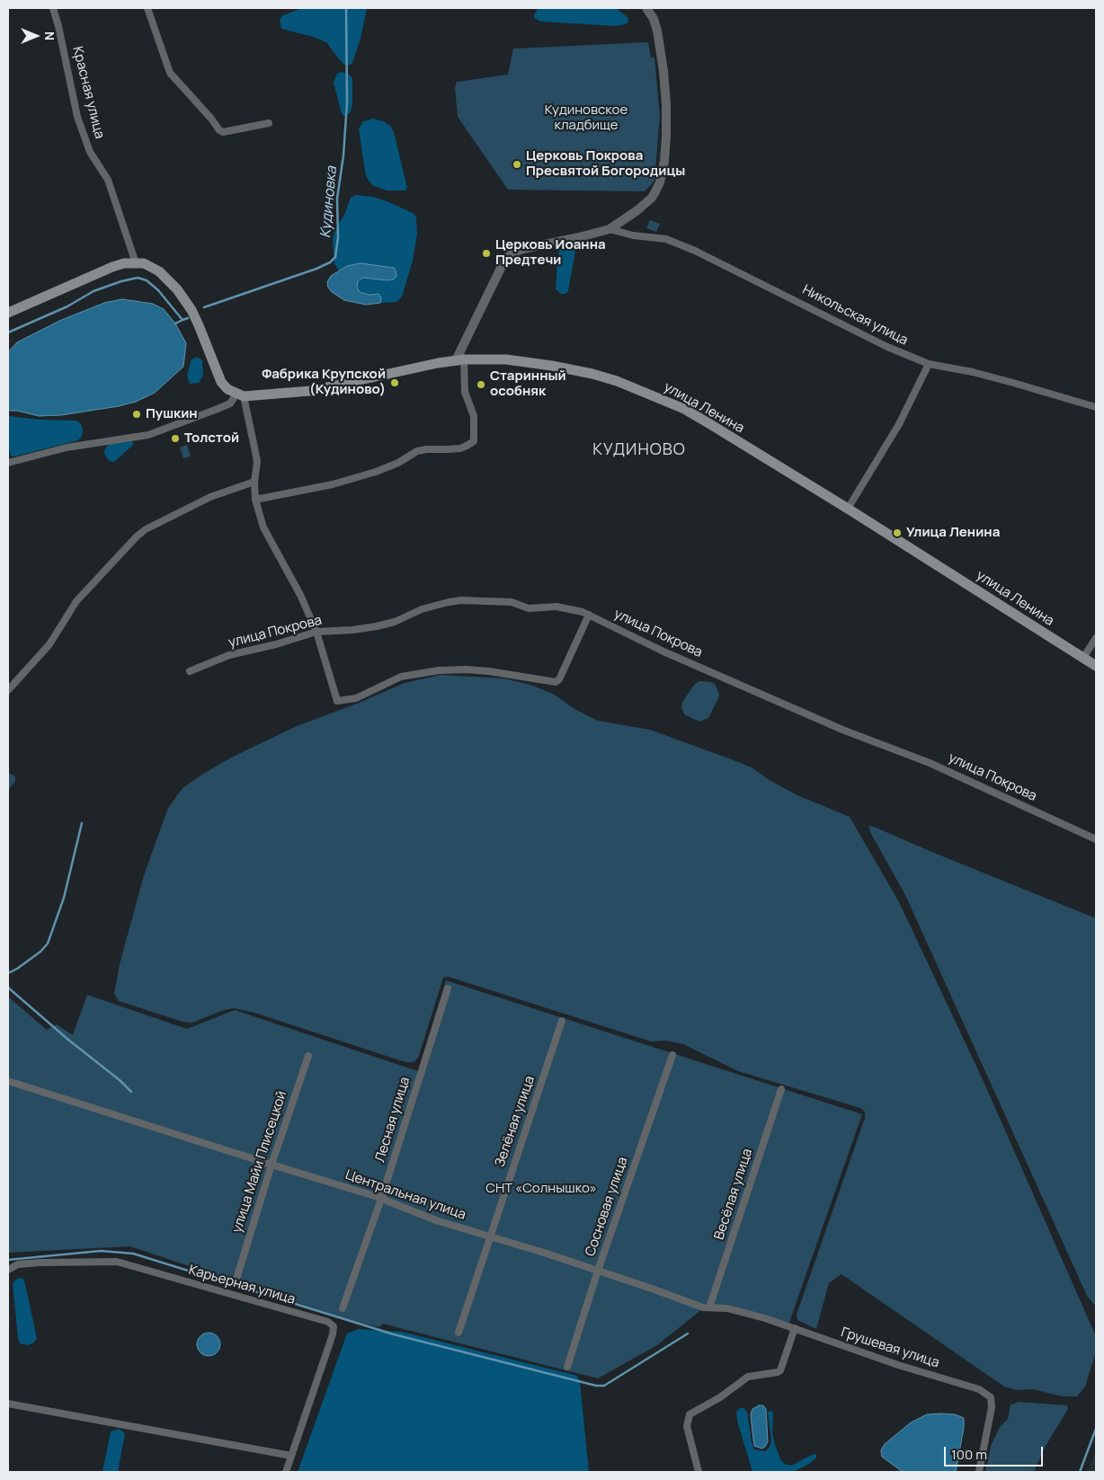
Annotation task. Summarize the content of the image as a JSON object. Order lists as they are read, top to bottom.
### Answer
{
  "streets": {
    "main road": ["улица Ленина"],
    "street": [
      "Красная улица",
      "Никольская улица",
      "улица Покрова",
      "Лесная улица",
      "Зелёная улица",
      "улица Майи Плисецкой",
      "Весёлая улица",
      "Центральная улица",
      "Сосновая улица",
      "Карьерная улица",
      "Грушевая улица"
    ]
  },
  "crossings": [
    ["Лесная улица", "Центральная улица"],
    ["Зелёная улица", "Центральная улица"],
    ["улица Майи Плисецкой", "Центральная улица"],
    ["Весёлая улица", "Центральная улица"],
    ["Центральная улица", "Сосновая улица"],
    ["Центральная улица", "Грушевая улица"]
  ],
  "districts": ["КУДИНОВО"],
  "water": ["Кудиновка"],
  "parks": ["Кудиновское кладбище", "СНТ «Солнышко»"],
  "places": [
    "Церковь Покрова Пресвятой Богородицы",
    "Церковь Иоанна Предтечи",
    "Фабрика Крупской (Кудиново)",
    "Старинный особняк",
    "Пушкин",
    "Толстой",
    "Улица Ленина"
  ],
  "scale_bar": "100 m",
  "north": "right"
}
